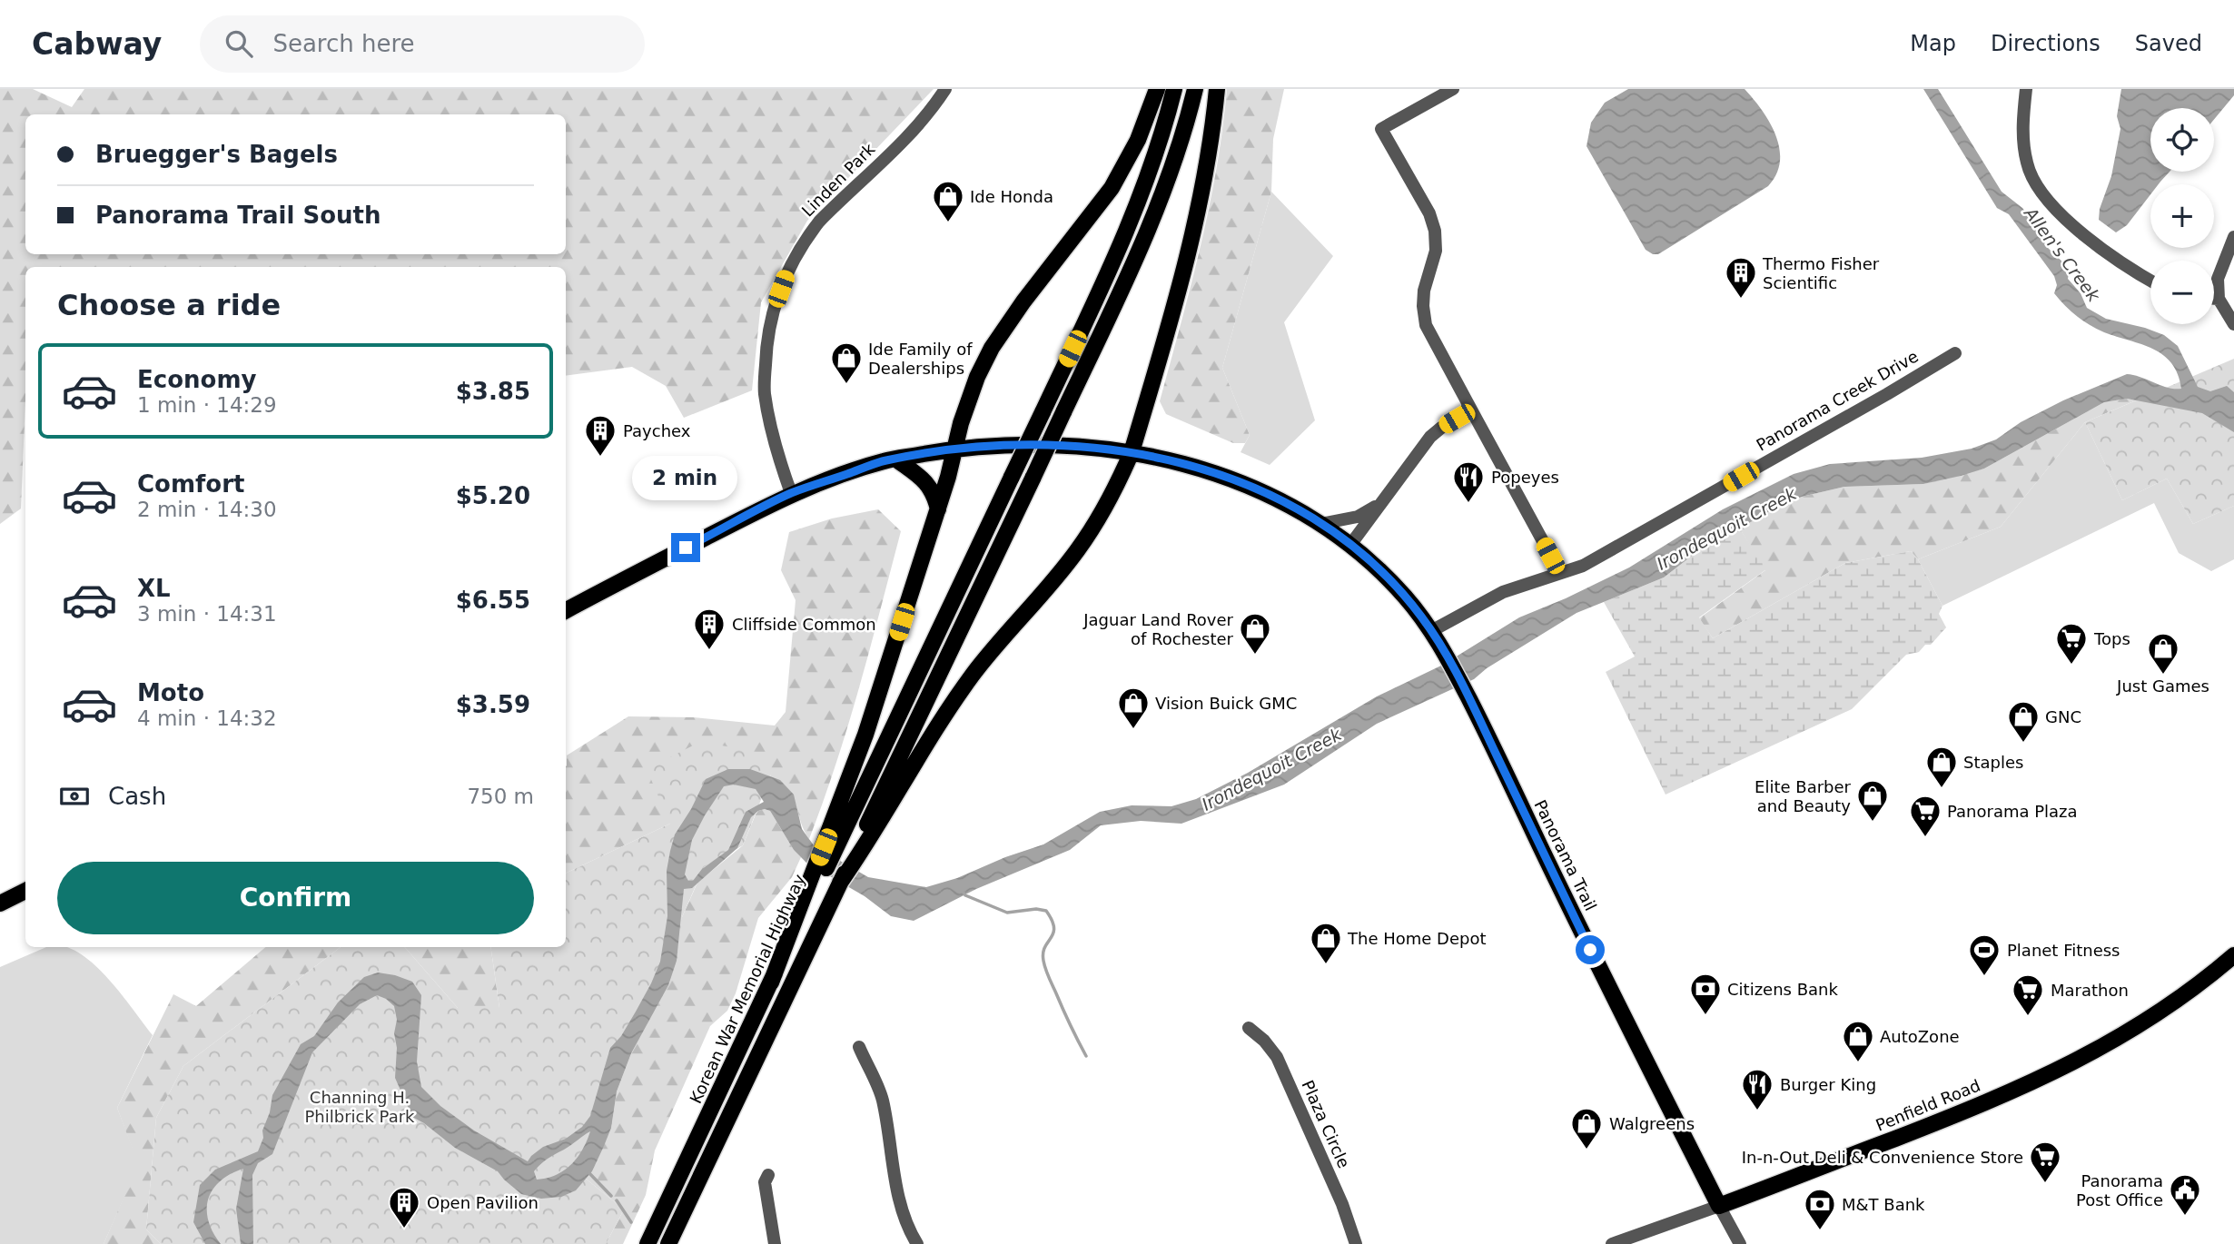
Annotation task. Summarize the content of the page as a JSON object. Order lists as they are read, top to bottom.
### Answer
{
  "streets": {
    "main road": ["Panorama Trail", "Korean War Memorial Highway", "Penfield Road"],
    "street": ["Linden Park", "Panorama Creek Drive", "Plaza Circle"]
  },
  "crossings": [
    ["Linden Park", "Panorama Trail"],
    ["Panorama Creek Drive", "Panorama Trail"],
    ["Panorama Trail", "Penfield Road"]
  ],
  "water": ["Allen's Creek", "Irondequoit Creek"],
  "parks": ["Channing H. Philbrick Park"],
  "places": {
    "shop": [
      "Ide Honda",
      "Ide Family of Dealerships",
      "Jaguar Land Rover of Rochester",
      "Just Games",
      "Vision Buick GMC",
      "GNC",
      "Staples",
      "Elite Barber and Beauty",
      "The Home Depot",
      "AutoZone",
      "Walgreens"
    ],
    "building": [
      "Thermo Fisher Scientific",
      "Paychex",
      "Cliffside Common",
      "Open Pavilion"
    ],
    "restaurant": ["Popeyes", "Burger King"],
    "supermarket": [
      "Tops",
      "Panorama Plaza",
      "Marathon",
      "In-n-Out Deli & Convenience Store"
    ],
    "sports": ["Planet Fitness"],
    "bank": ["Citizens Bank", "M&T Bank"],
    "public building": ["Panorama Post Office"]
  },
  "page": {
    "header": "Cabway",
    "search": "Search here",
    "nav": ["Map", "Directions", "Saved"],
    "map_buttons": ["+", "−"],
    "banner": ["Bruegger's Bagels", "Panorama Trail South"],
    "heading": "Choose a ride",
    "list": [
      {
        "name": "Economy",
        "note": "1 min · 14:29",
        "value": "$3.85"
      },
      {
        "name": "Comfort",
        "note": "2 min · 14:30",
        "value": "$5.20"
      },
      {
        "name": "XL",
        "note": "3 min · 14:31",
        "value": "$6.55"
      },
      {
        "name": "Moto",
        "note": "4 min · 14:32",
        "value": "$3.59"
      }
    ],
    "bubble": "2 min",
    "pay": ["Cash", "750 m"],
    "buttons": "Confirm"
  }
}
